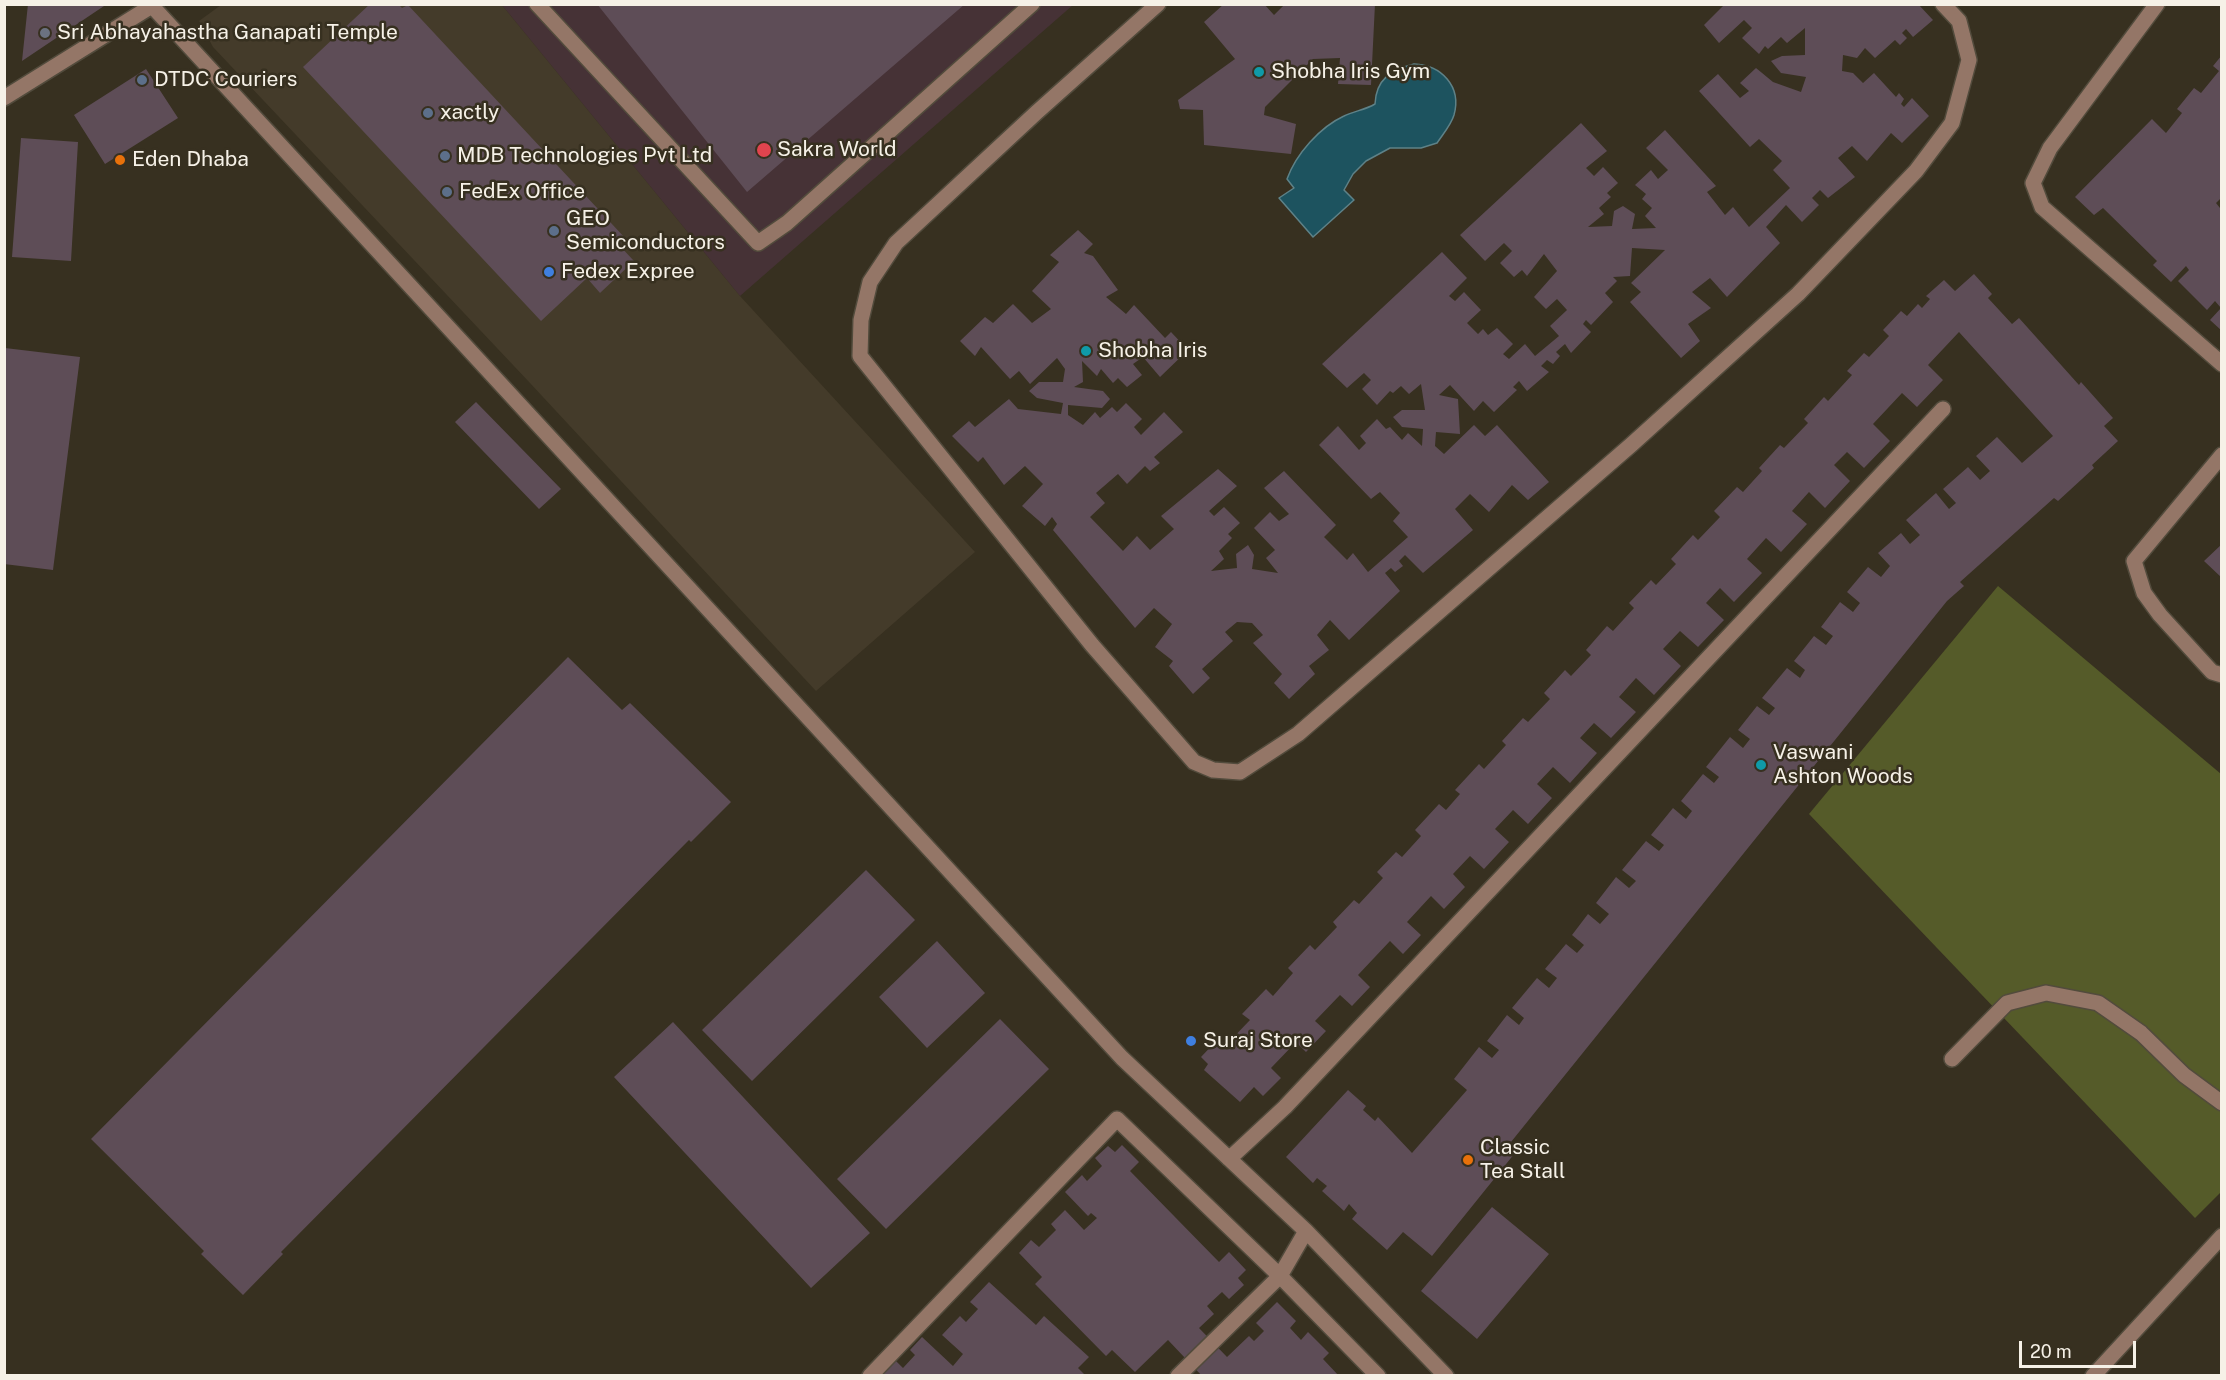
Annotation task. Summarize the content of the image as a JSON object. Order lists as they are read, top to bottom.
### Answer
{
  "places": [
    "Sri Abhayahastha Ganapati Temple",
    "Shobha Iris Gym",
    "DTDC Couriers",
    "xactly",
    "Sakra World",
    "MDB Technologies Pvt Ltd",
    "Eden Dhaba",
    "FedEx Office",
    "GEO Semiconductors",
    "Fedex Expree",
    "Shobha Iris",
    "Vaswani Ashton Woods",
    "Suraj Store",
    "Classic Tea Stall"
  ],
  "scale_bar": "20 m"
}
